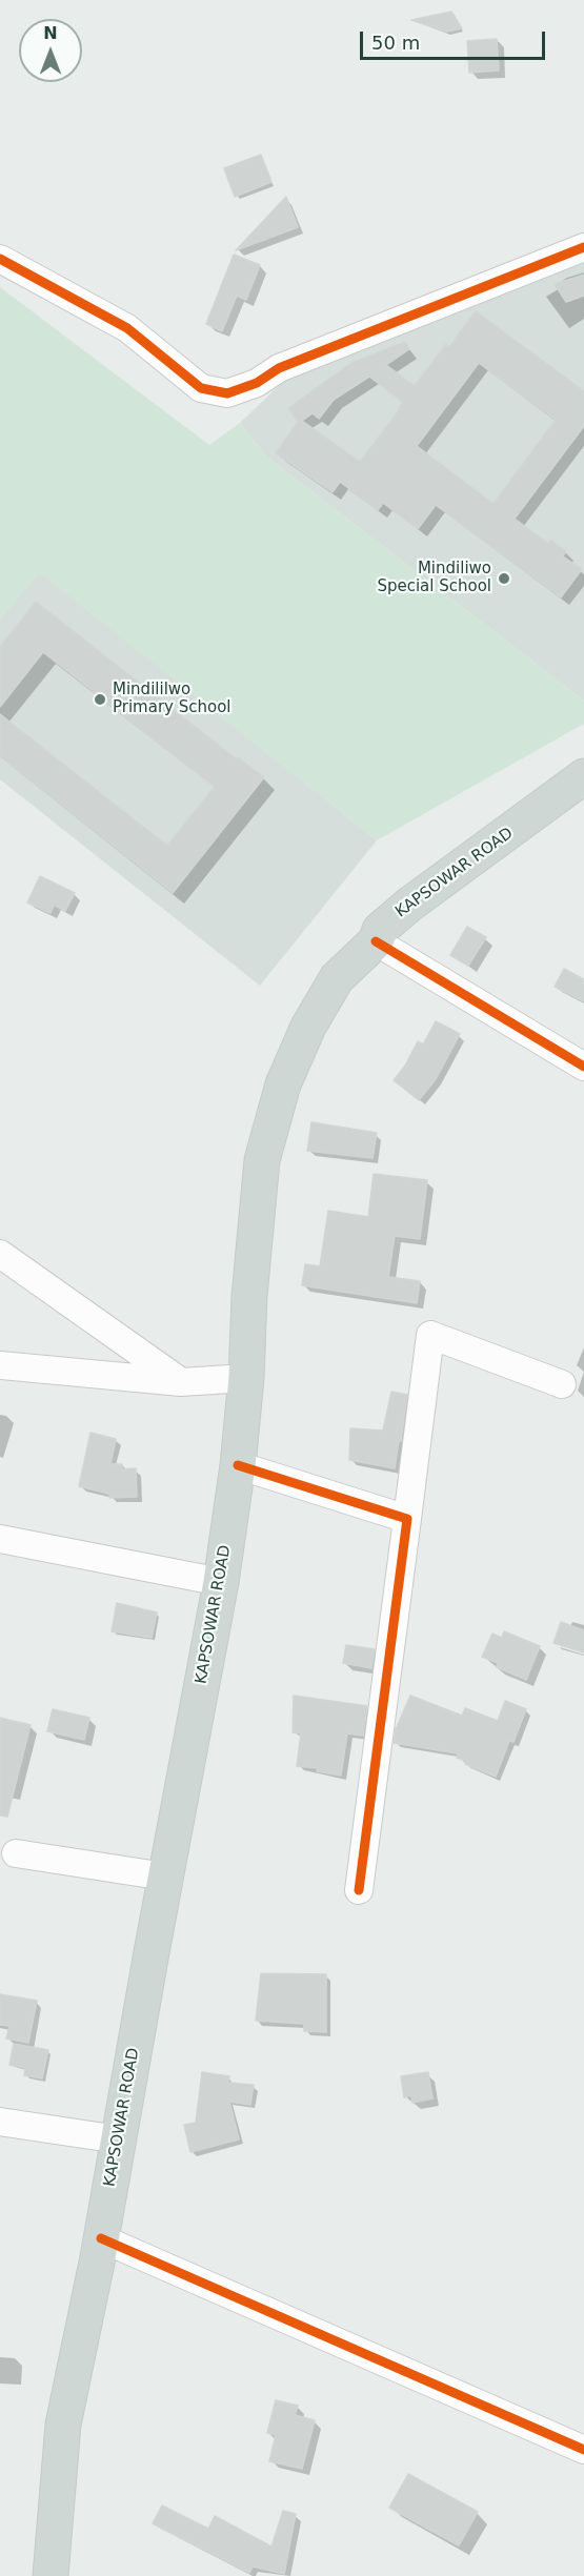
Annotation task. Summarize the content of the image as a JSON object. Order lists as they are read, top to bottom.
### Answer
{
  "streets": {
    "main road": ["KAPSOWAR ROAD"]
  },
  "places": ["Mindiliwo Special School", "Mindililwo Primary School"],
  "scale_bar": "50 m",
  "north": "top"
}
